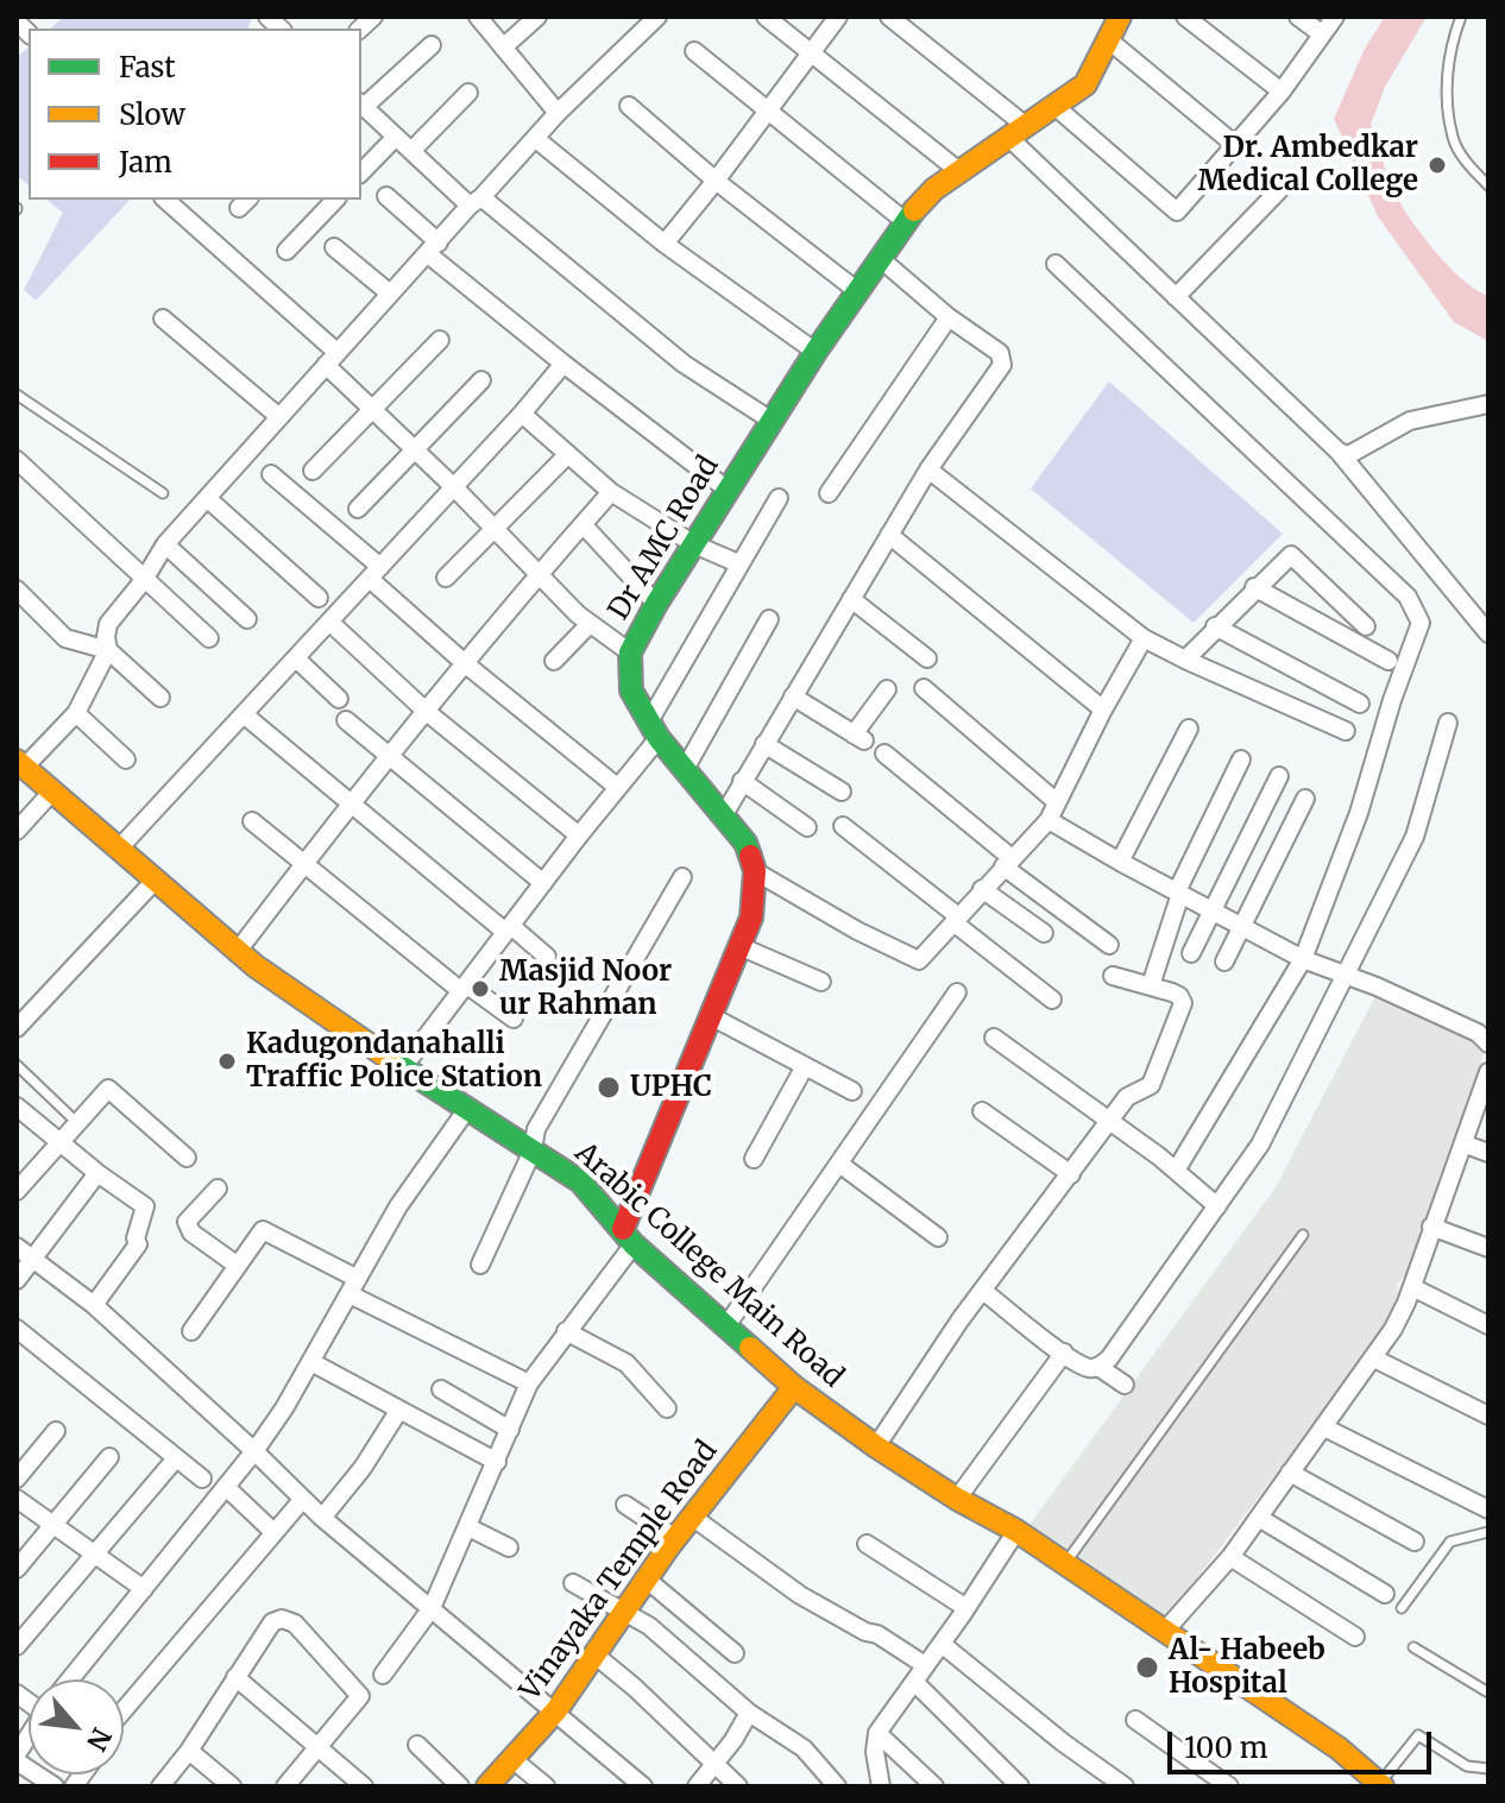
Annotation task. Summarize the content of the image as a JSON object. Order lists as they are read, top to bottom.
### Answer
{
  "streets": {
    "street": ["Dr AMC Road", "Arabic College Main Road", "Vinayaka Temple Road"]
  },
  "crossings": [
    ["Arabic College Main Road", "Vinayaka Temple Road"]
  ],
  "places": [
    "Dr. Ambedkar Medical College",
    "Masjid Noor ur Rahman",
    "Kadugondanahalli Traffic Police Station",
    "UPHC",
    "Al- Habeeb Hospital"
  ],
  "legend": ["Fast", "Slow", "Jam"],
  "scale_bar": "100 m",
  "north": "bottom right"
}
